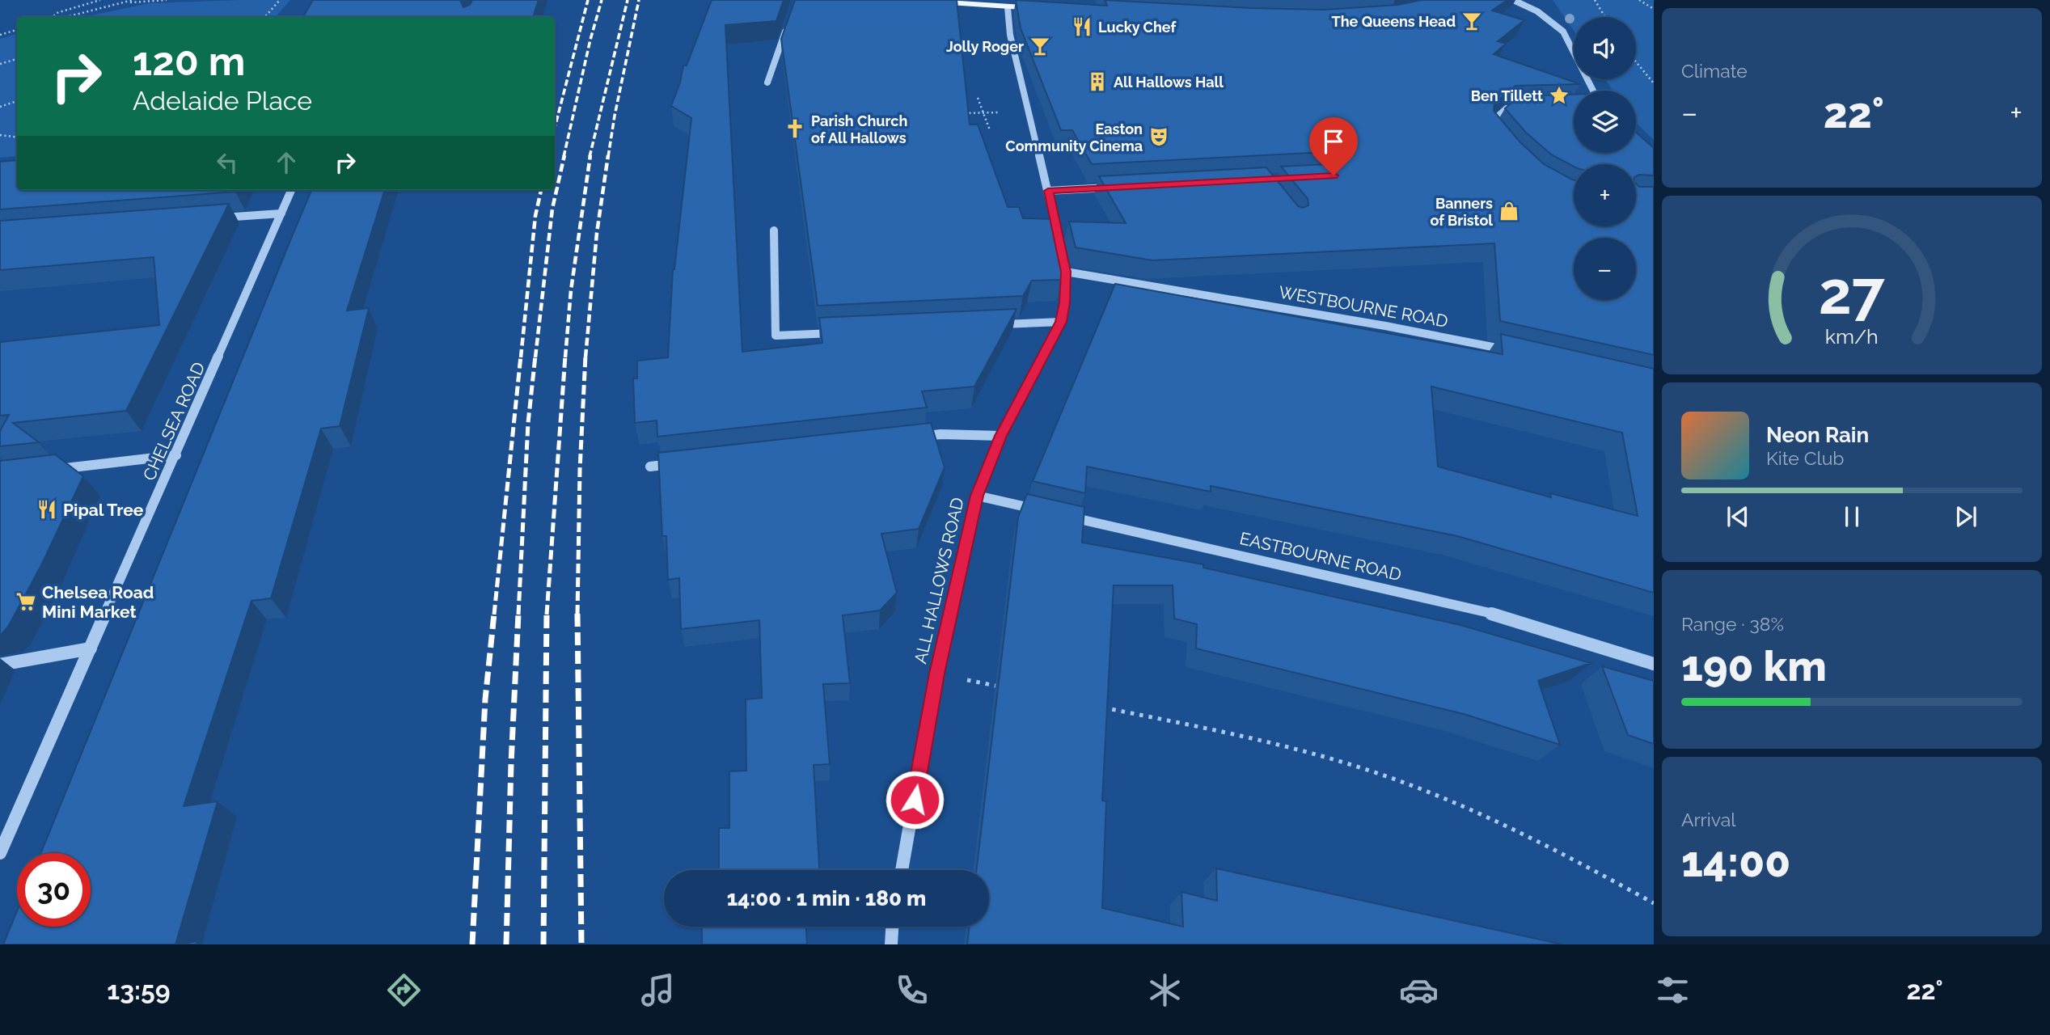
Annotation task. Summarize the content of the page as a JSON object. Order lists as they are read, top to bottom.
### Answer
{
  "streets": {
    "street": [
      "WESTBOURNE ROAD",
      "CHELSEA ROAD",
      "EASTBOURNE ROAD",
      "ALL HALLOWS ROAD"
    ]
  },
  "crossings": [
    ["WESTBOURNE ROAD", "ALL HALLOWS ROAD"],
    ["EASTBOURNE ROAD", "ALL HALLOWS ROAD"]
  ],
  "places": {
    "bar": ["The Queens Head", "Jolly Roger"],
    "restaurant": ["Lucky Chef", "Pipal Tree"],
    "building": ["All Hallows Hall"],
    "place": ["Ben Tillett"],
    "church": ["Parish Church of All Hallows"],
    "theatre": ["Easton Community Cinema"],
    "shop": ["Banners of Bristol"],
    "supermarket": ["Chelsea Road Mini Market"]
  },
  "page": {
    "tile": [
      "Climate",
      ["Range · 38%", "190 km"],
      ["Arrival", "14:00"]
    ],
    "map_buttons": ["+", "−"],
    "turn": ["120 m", "Adelaide Place"],
    "heat": ["−", "22°", "+"],
    "song": ["Neon Rain", "Kite Club"],
    "limit": "30",
    "trip": "14:00 · 1 min · 180 m",
    "tabs": ["13:59", "22°"],
    "gauge": ["27", "km/h"]
  }
}
